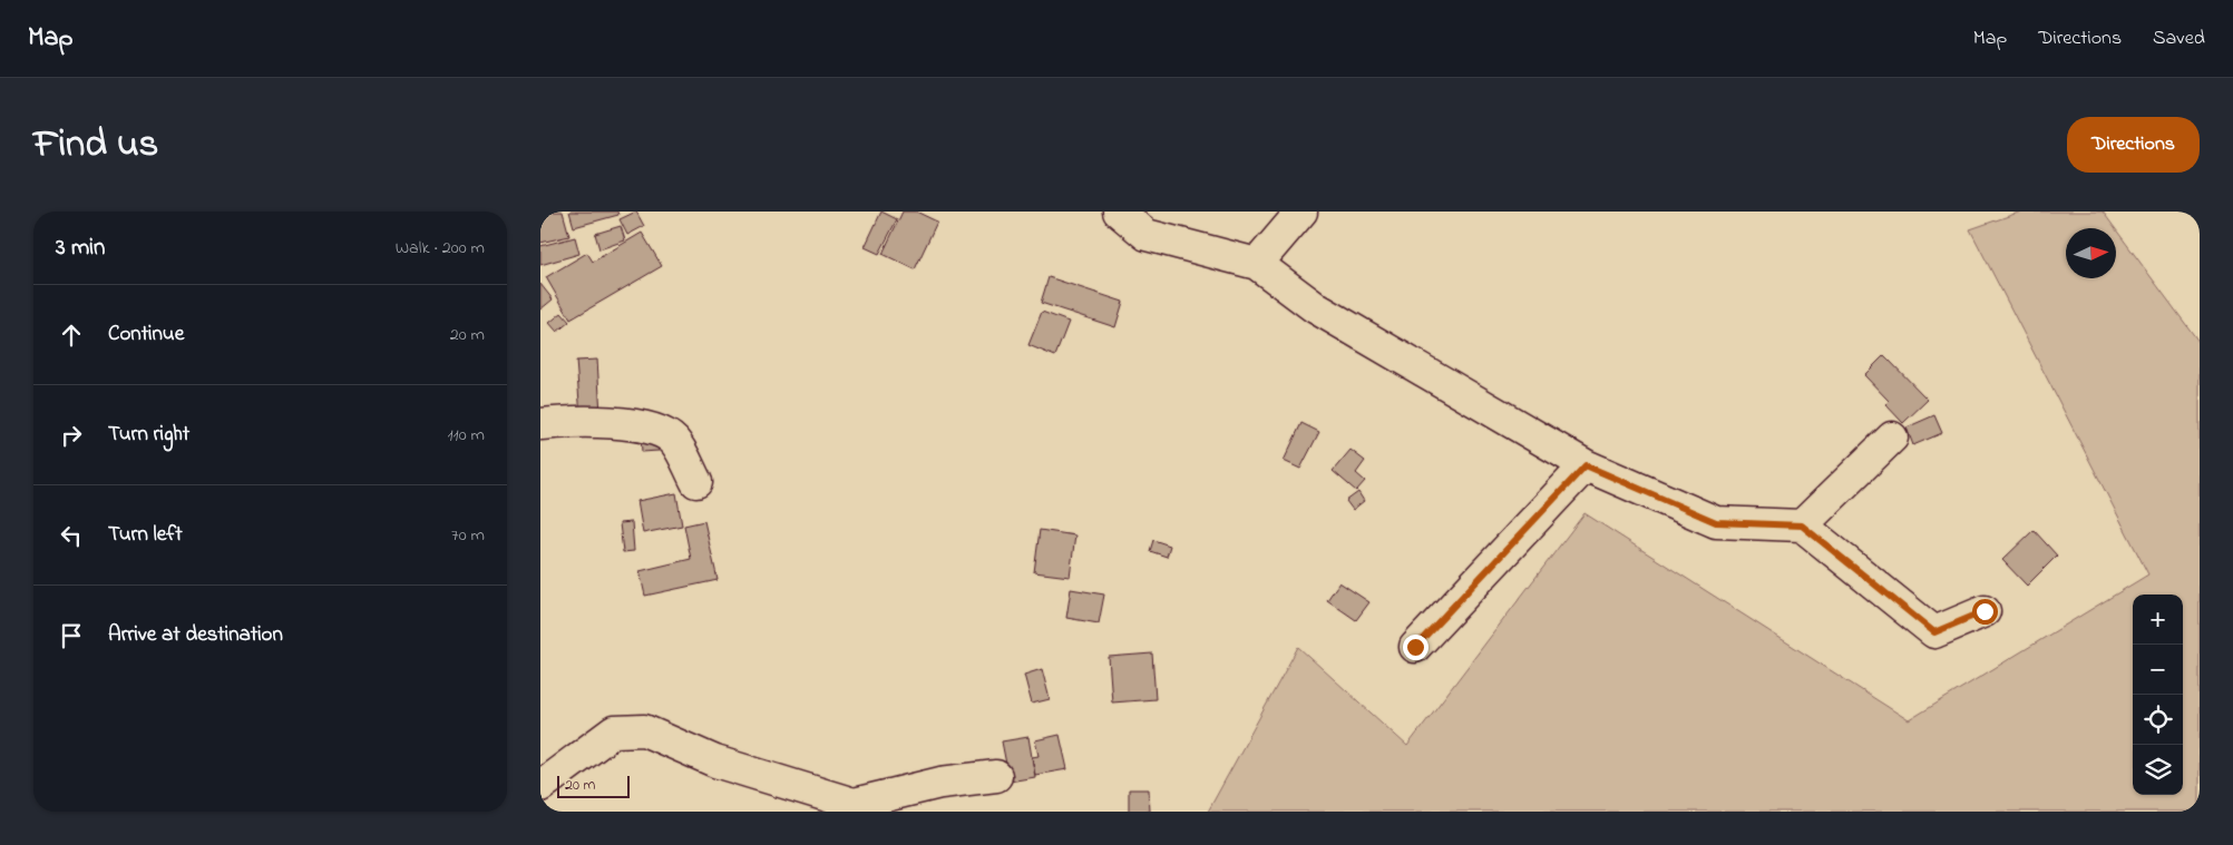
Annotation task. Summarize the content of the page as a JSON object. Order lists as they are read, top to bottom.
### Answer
{
  "scale_bar": "20 m",
  "north": "right",
  "page": {
    "header": "Map",
    "nav": ["Map", "Directions", "Saved"],
    "title": "Find us",
    "buttons": "Directions",
    "heading": ["3 min", "Walk · 200 m"],
    "list": [
      ["Continue", "20 m"],
      ["Turn right", "110 m"],
      ["Turn left", "70 m"],
      "Arrive at destination"
    ],
    "map_buttons": ["+", "−"],
    "scale": "20 m"
  }
}
